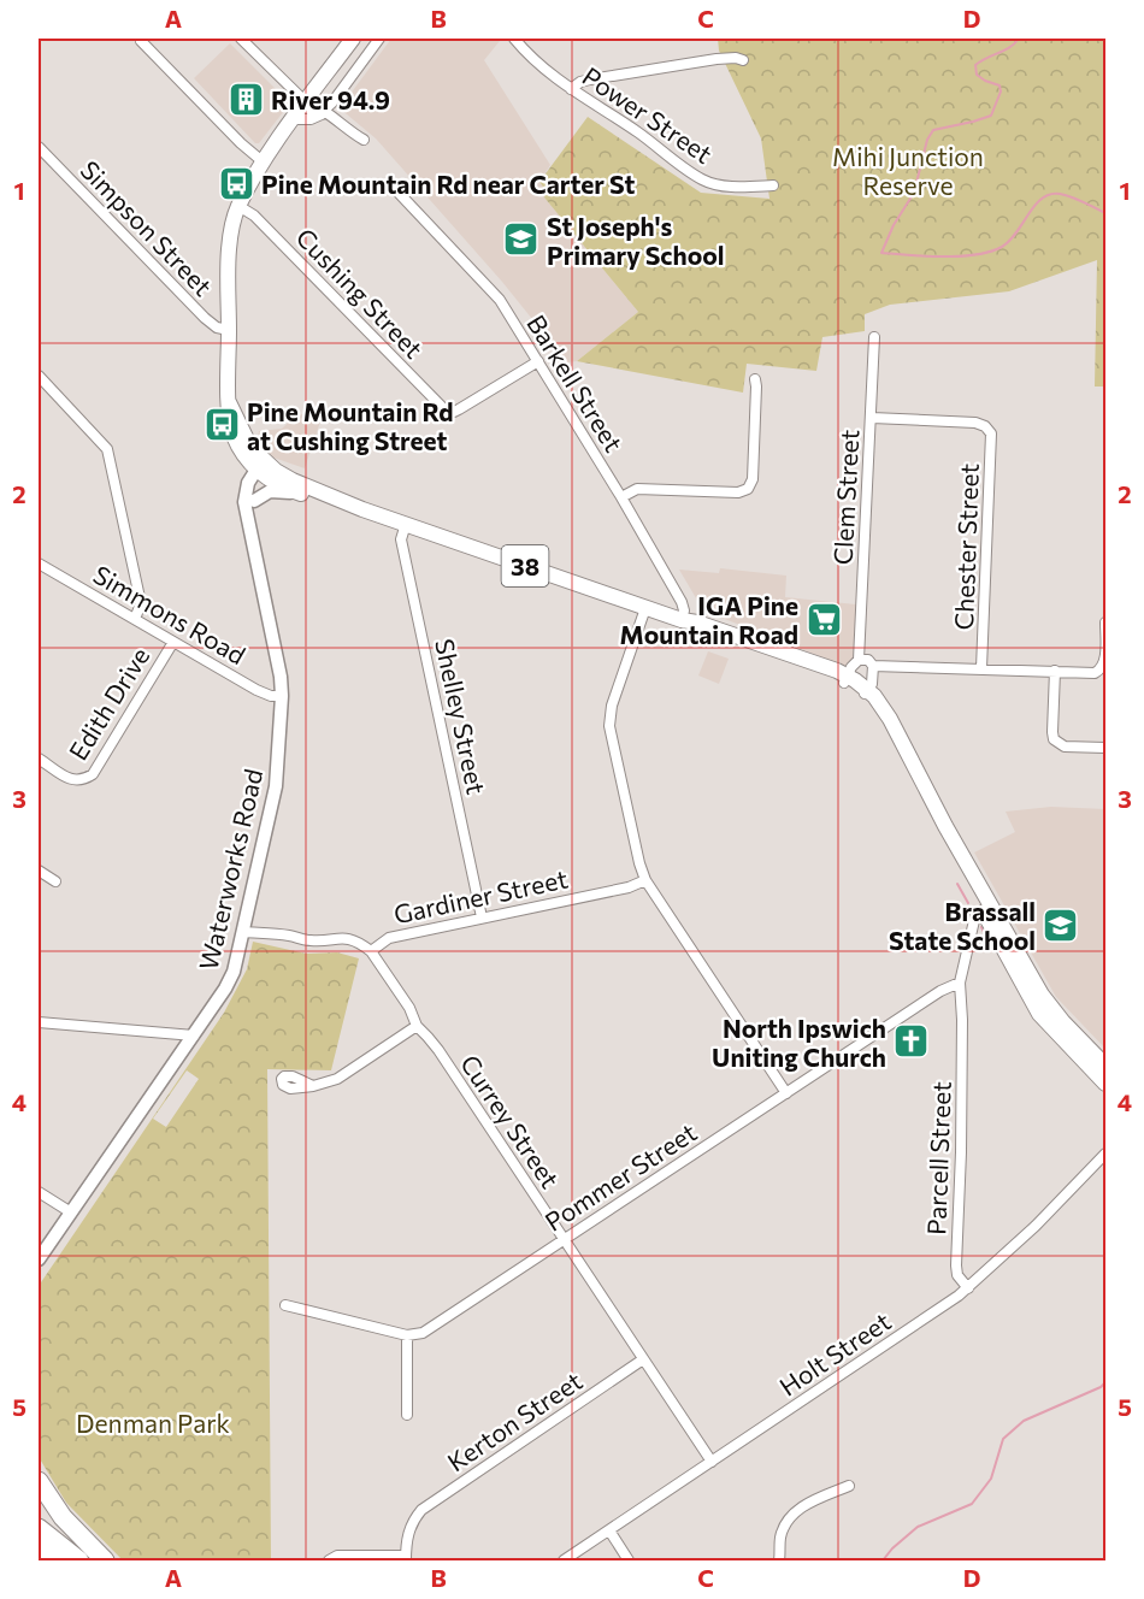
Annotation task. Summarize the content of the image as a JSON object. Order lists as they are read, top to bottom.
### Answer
{
  "streets": {
    "main road": ["38", "Waterworks Road"],
    "street": [
      "Power Street",
      "Simpson Street",
      "Cushing Street",
      "Barkell Street",
      "Clem Street",
      "Chester Street",
      "Simmons Road",
      "Edith Drive",
      "Shelley Street",
      "Gardiner Street",
      "Currey Street",
      "Parcell Street",
      "Pommer Street",
      "Holt Street",
      "Kerton Street"
    ]
  },
  "crossings": [
    ["Simpson Street", "38"],
    ["Cushing Street", "Barkell Street"],
    ["Cushing Street", "38"],
    ["Barkell Street", "38"],
    ["Clem Street", "Chester Street"],
    ["Clem Street", "38"],
    ["38", "Shelley Street"],
    ["38", "Waterworks Road"],
    ["38", "Parcell Street"],
    ["Simmons Road", "Edith Drive"],
    ["Simmons Road", "Waterworks Road"],
    ["Shelley Street", "Gardiner Street"],
    ["Waterworks Road", "Gardiner Street"],
    ["Gardiner Street", "Currey Street"],
    ["Currey Street", "Pommer Street"],
    ["Currey Street", "Holt Street"],
    ["Currey Street", "Kerton Street"],
    ["Parcell Street", "Pommer Street"],
    ["Parcell Street", "Holt Street"]
  ],
  "parks": ["Mihi Junction Reserve", "Denman Park"],
  "places": {
    "building": ["River 94.9"],
    "bus stop": ["Pine Mountain Rd near Carter St", "Pine Mountain Rd at Cushing Street"],
    "school or university": ["St Joseph's Primary School", "Brassall State School"],
    "supermarket": ["IGA Pine Mountain Road"],
    "church": ["North Ipswich Uniting Church"]
  },
  "grid": {
    "columns": [
      "A",
      "B",
      "C",
      "D"
    ],
    "rows": [
      "1",
      "2",
      "3",
      "4",
      "5"
    ]
  }
}
